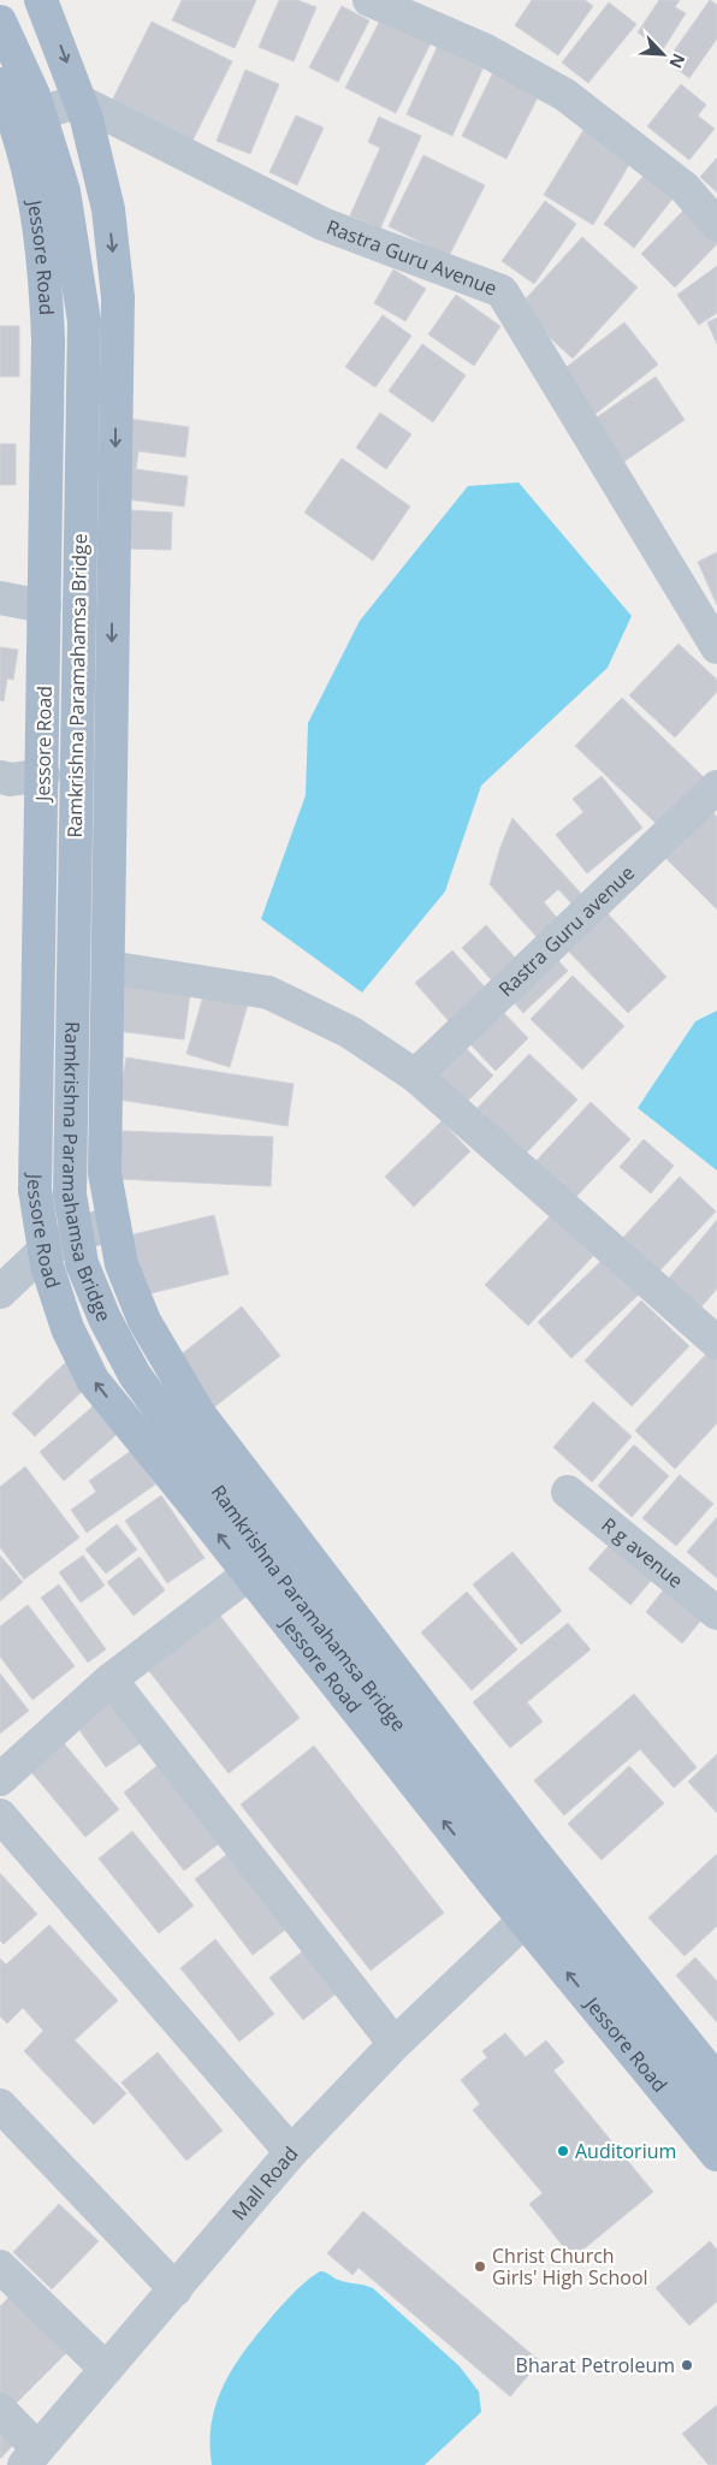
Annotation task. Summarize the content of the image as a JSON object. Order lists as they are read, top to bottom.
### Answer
{
  "streets": {
    "main road": ["Jessore Road", "Ramkrishna Paramahamsa Bridge"],
    "street": [
      "Rastra Guru Avenue",
      "Rastra Guru avenue",
      "R g avenue",
      "Mall Road"
    ]
  },
  "crossings": [
    ["Jessore Road", "Mall Road"]
  ],
  "places": ["Auditorium", "Christ Church Girls' High School", "Bharat Petroleum"],
  "north": "bottom right"
}
